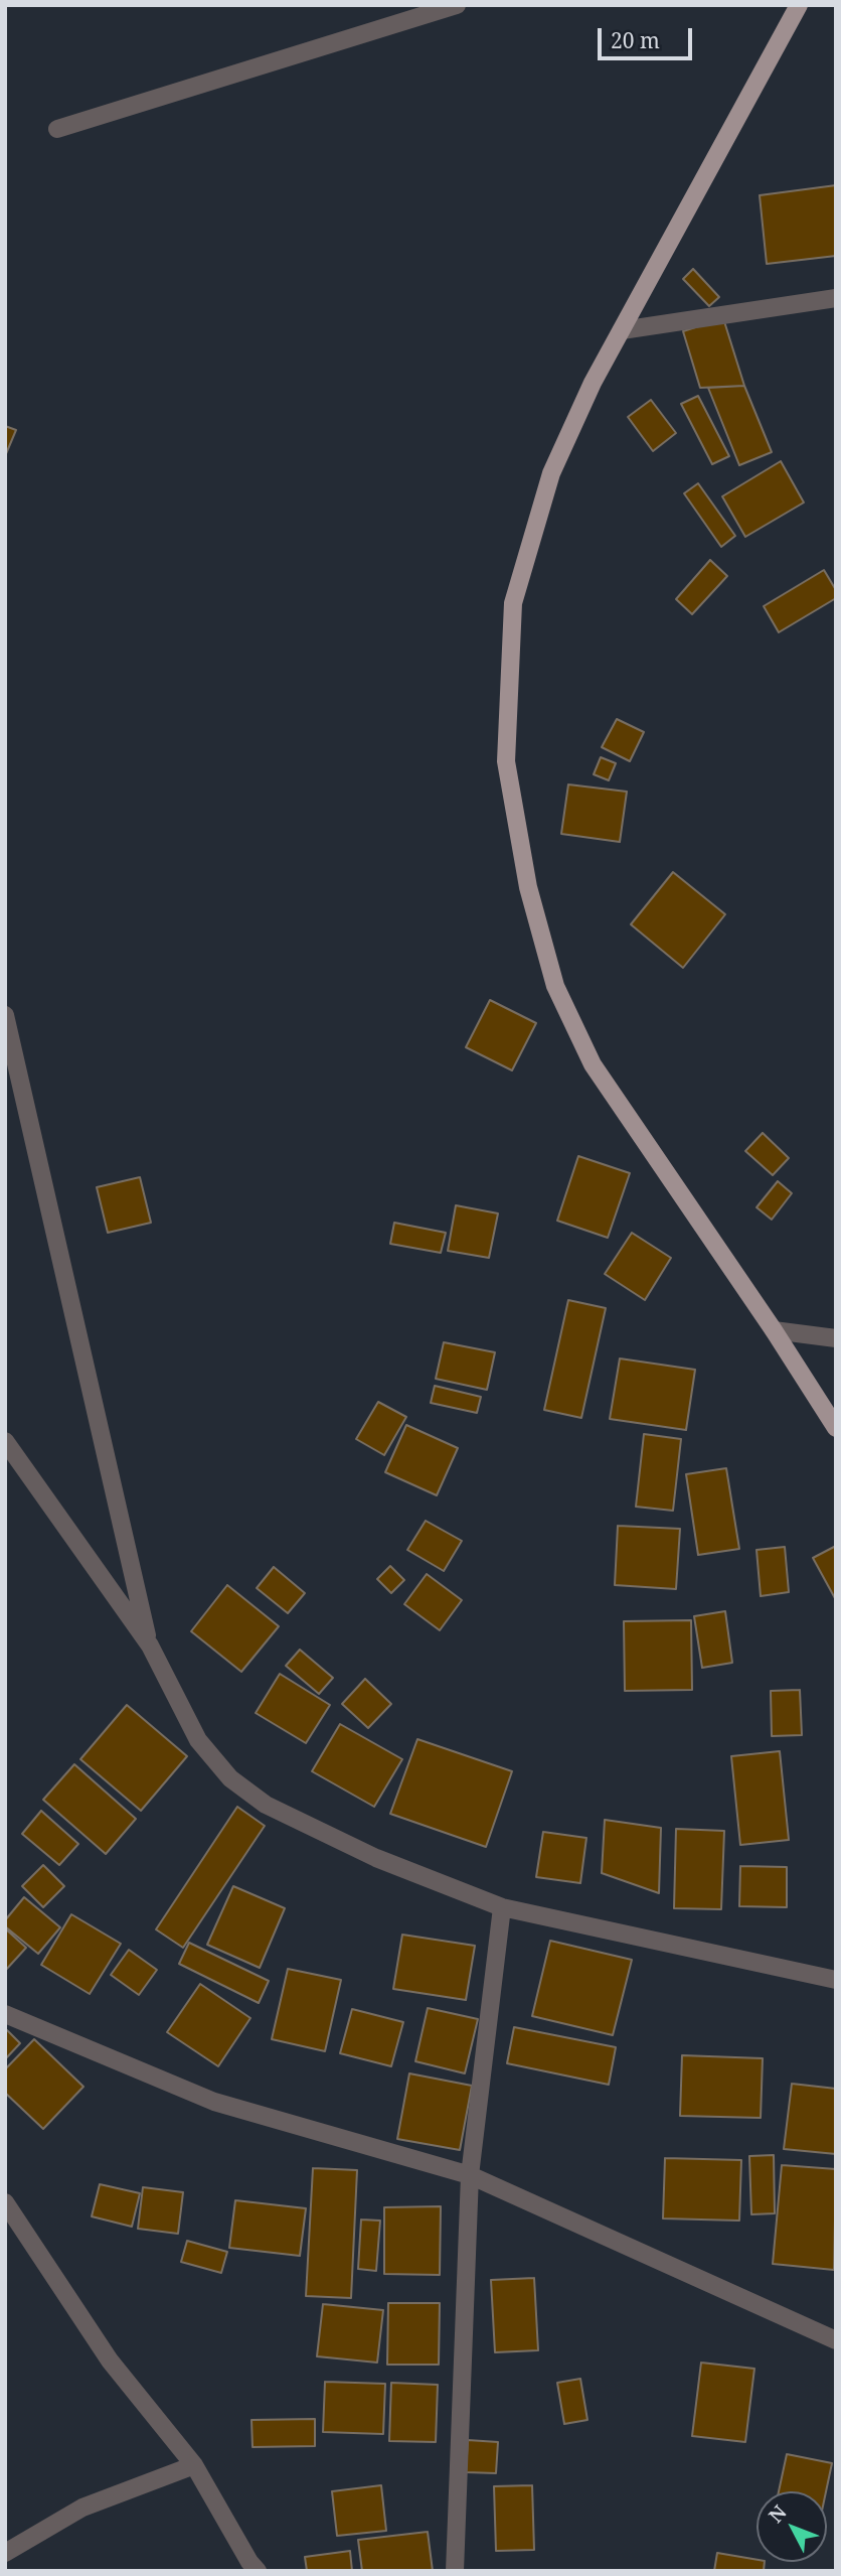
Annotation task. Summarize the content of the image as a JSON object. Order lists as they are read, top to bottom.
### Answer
{
  "scale_bar": "20 m",
  "north": "top left"
}
